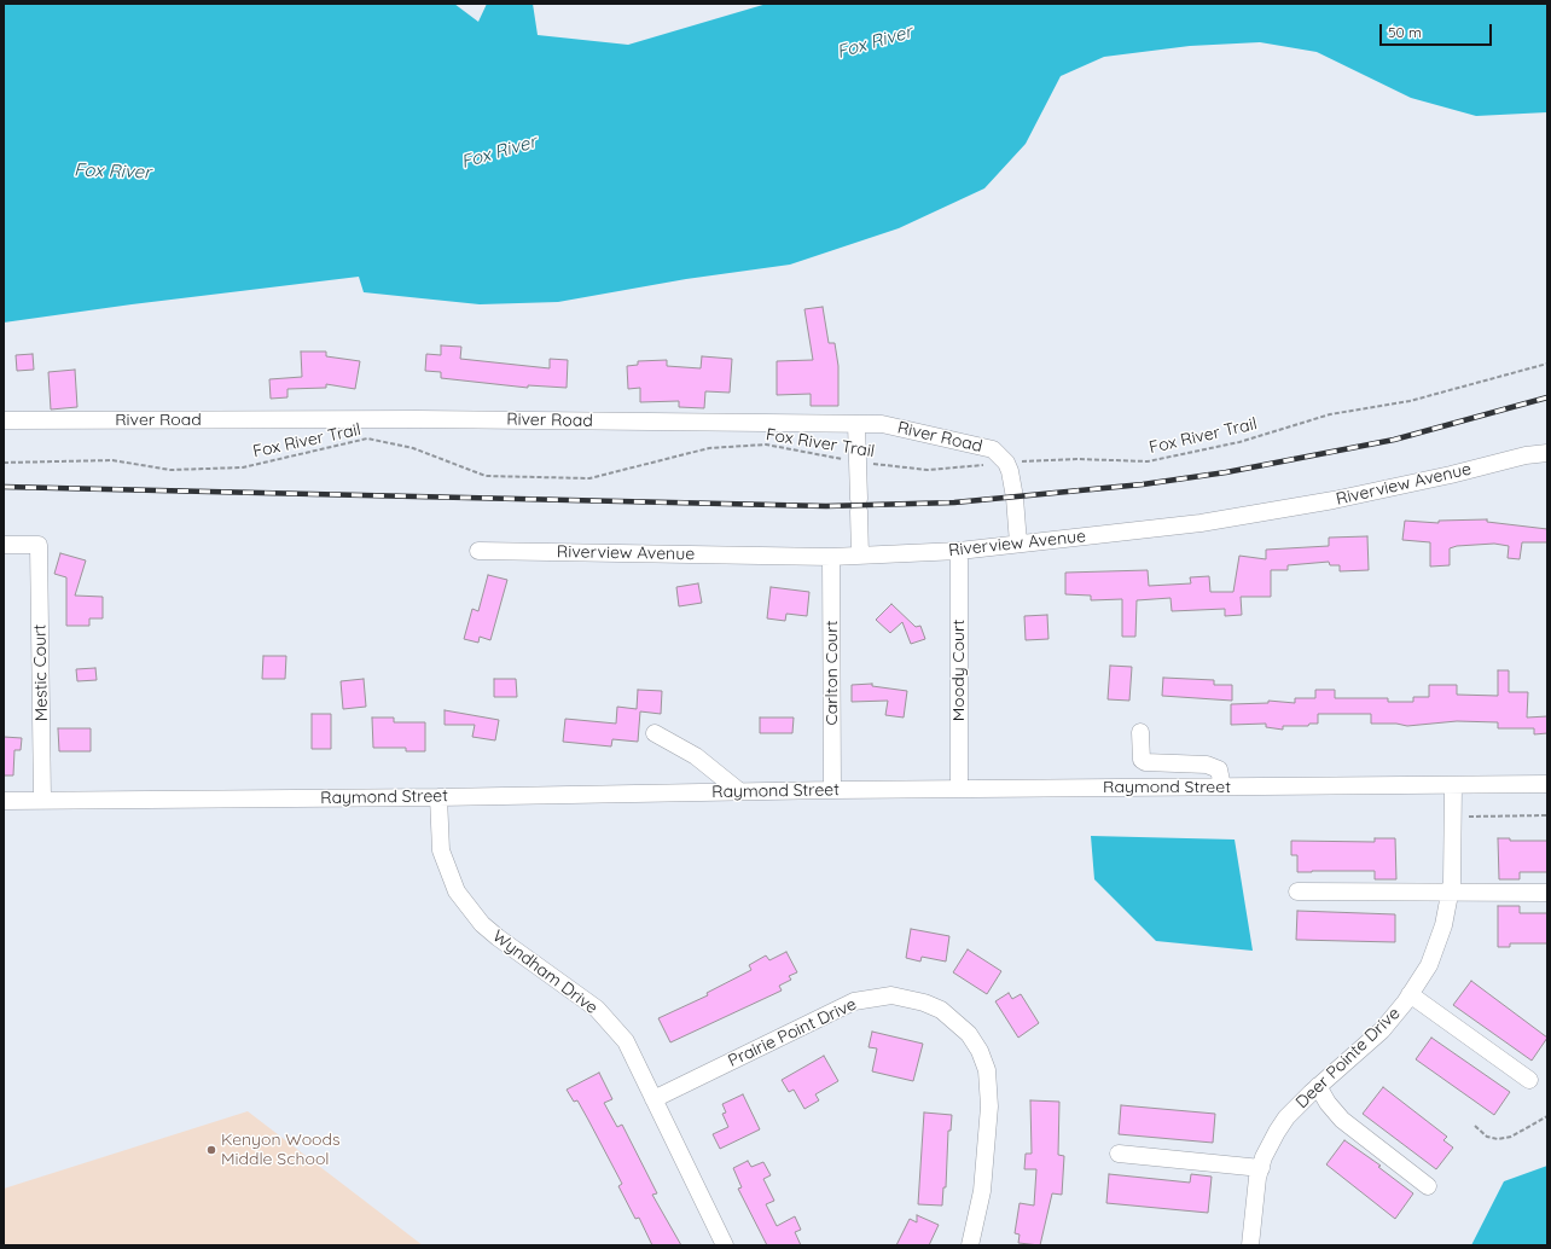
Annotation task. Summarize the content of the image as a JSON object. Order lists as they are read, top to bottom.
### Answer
{
  "streets": {
    "street": [
      "River Road",
      "Riverview Avenue",
      "Moody Court",
      "Mestic Court",
      "Carlton Court",
      "Raymond Street",
      "Wyndham Drive",
      "Prairie Point Drive",
      "Deer Pointe Drive"
    ],
    "path": ["Fox River Trail"]
  },
  "crossings": [
    ["River Road", "Fox River Trail"],
    ["Riverview Avenue", "Moody Court"],
    ["Riverview Avenue", "Carlton Court"],
    ["Moody Court", "Raymond Street"],
    ["Mestic Court", "Raymond Street"],
    ["Carlton Court", "Raymond Street"],
    ["Raymond Street", "Wyndham Drive"],
    ["Raymond Street", "Deer Pointe Drive"],
    ["Wyndham Drive", "Prairie Point Drive"]
  ],
  "water": ["Fox River"],
  "places": ["Kenyon Woods Middle School"],
  "scale_bar": "50 m"
}
